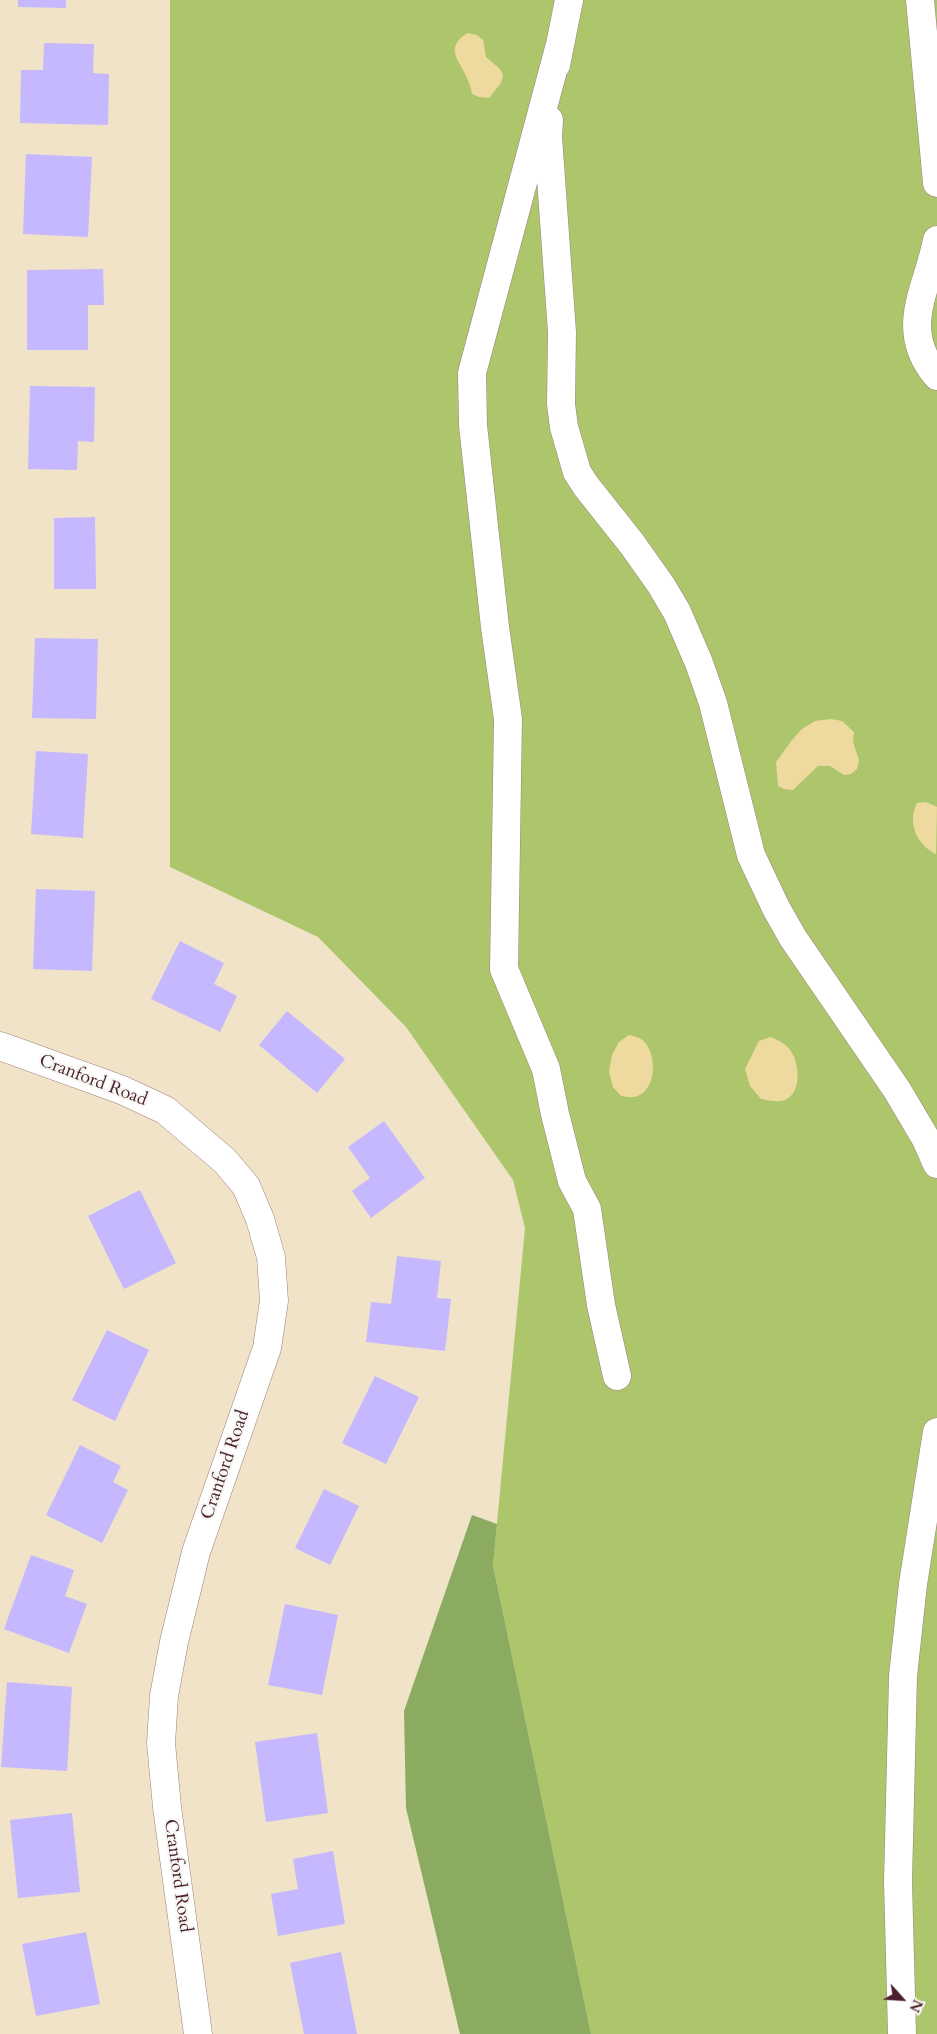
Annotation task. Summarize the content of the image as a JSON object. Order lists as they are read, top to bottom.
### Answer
{
  "streets": {
    "street": ["Cranford Road"]
  },
  "north": "bottom right"
}
